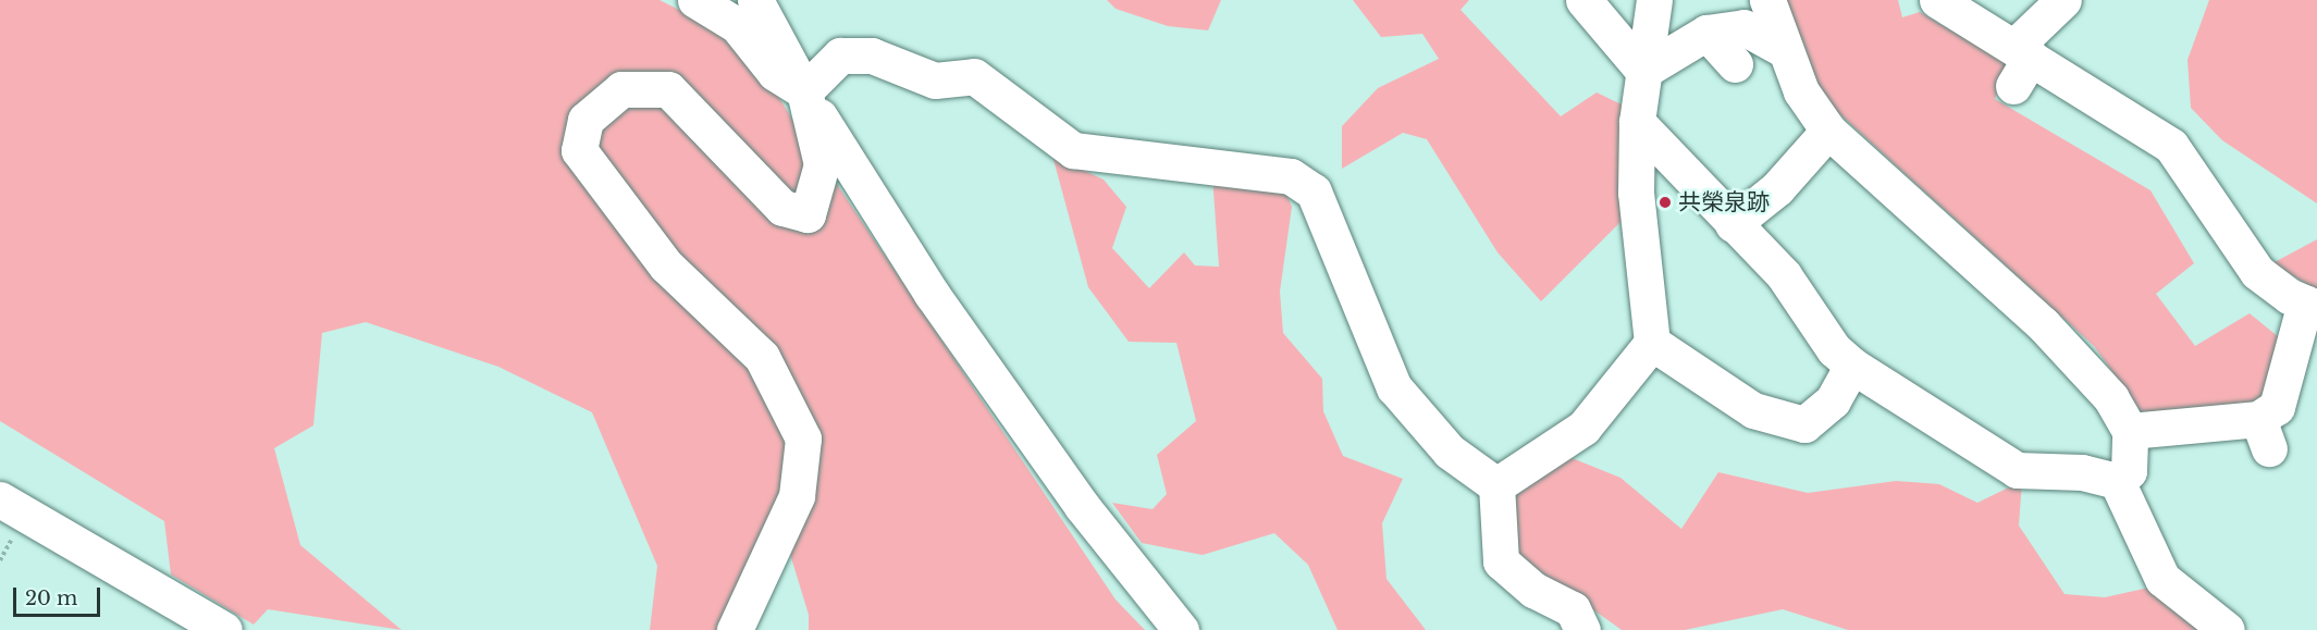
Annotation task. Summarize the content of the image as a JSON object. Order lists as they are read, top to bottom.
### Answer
{
  "places": ["共榮泉跡"],
  "scale_bar": "20 m"
}
